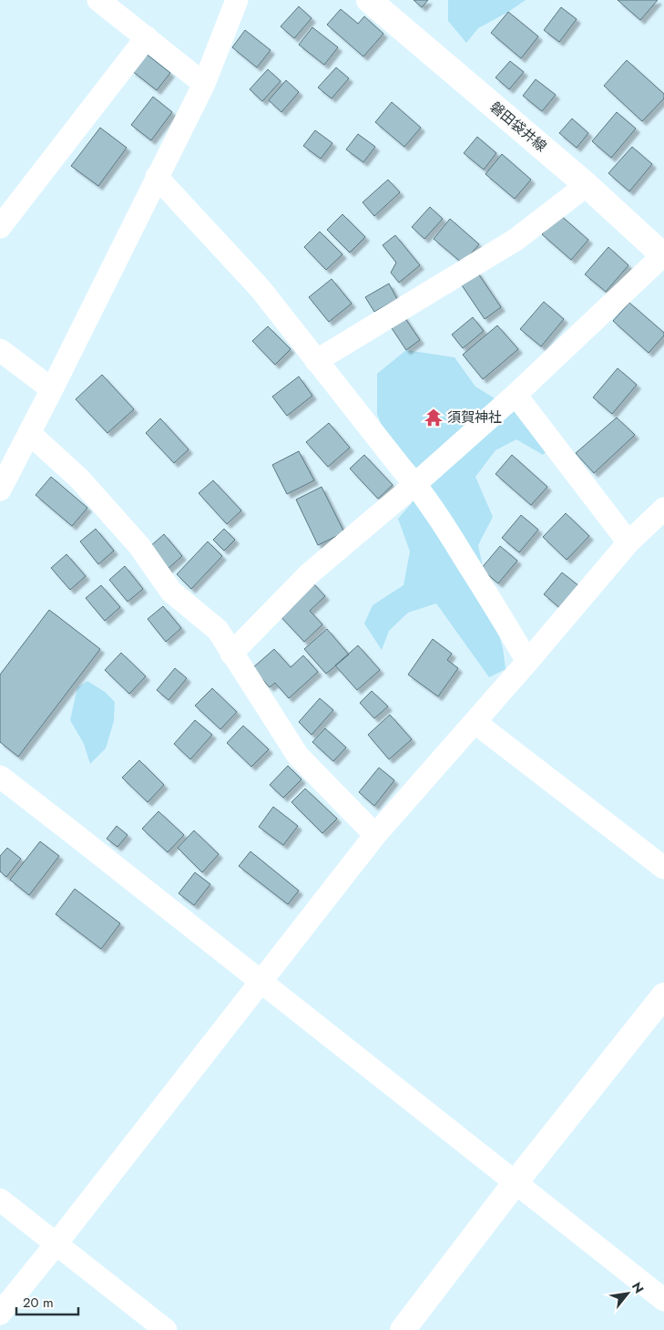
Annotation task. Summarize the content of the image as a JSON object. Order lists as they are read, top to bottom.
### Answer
{
  "streets": {
    "street": ["磐田袋井線"]
  },
  "places": {
    "temple": ["須賀神社"]
  },
  "scale_bar": "20 m",
  "north": "top right"
}
